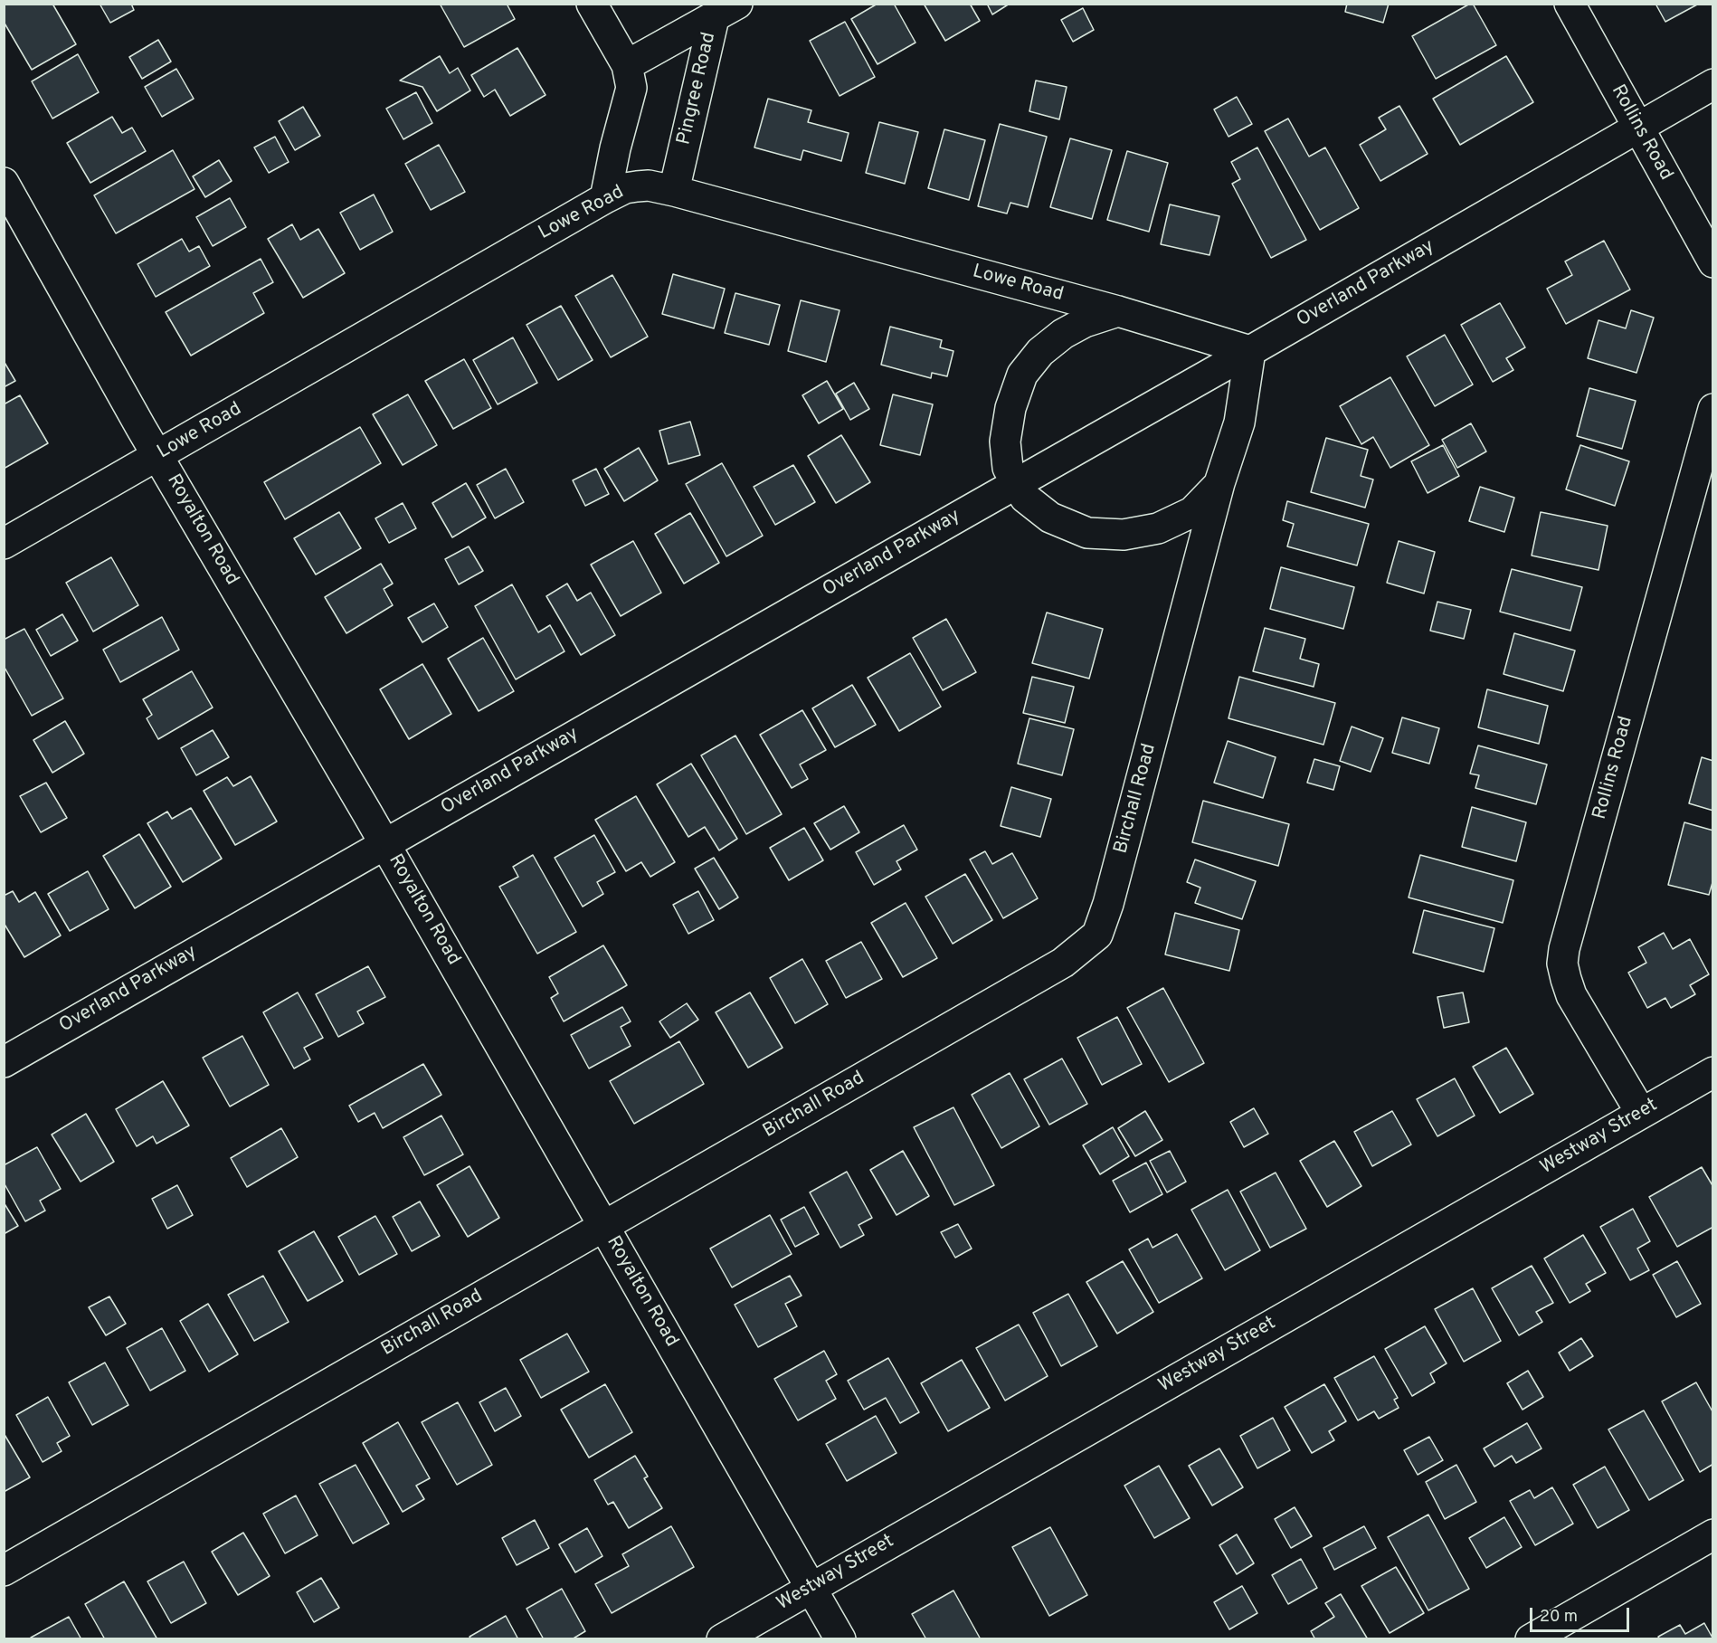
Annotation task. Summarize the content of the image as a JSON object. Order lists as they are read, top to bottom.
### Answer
{
  "streets": {
    "street": [
      "Pingree Road",
      "Rollins Road",
      "Lowe Road",
      "Overland Parkway",
      "Royalton Road",
      "Birchall Road",
      "Westway Street"
    ]
  },
  "crossings": [
    ["Pingree Road", "Lowe Road"],
    ["Rollins Road", "Overland Parkway"],
    ["Rollins Road", "Westway Street"],
    ["Lowe Road", "Overland Parkway"],
    ["Lowe Road", "Royalton Road"],
    ["Lowe Road", "Birchall Road"],
    ["Overland Parkway", "Royalton Road"],
    ["Overland Parkway", "Birchall Road"],
    ["Royalton Road", "Birchall Road"],
    ["Royalton Road", "Westway Street"]
  ],
  "scale_bar": "20 m"
}
